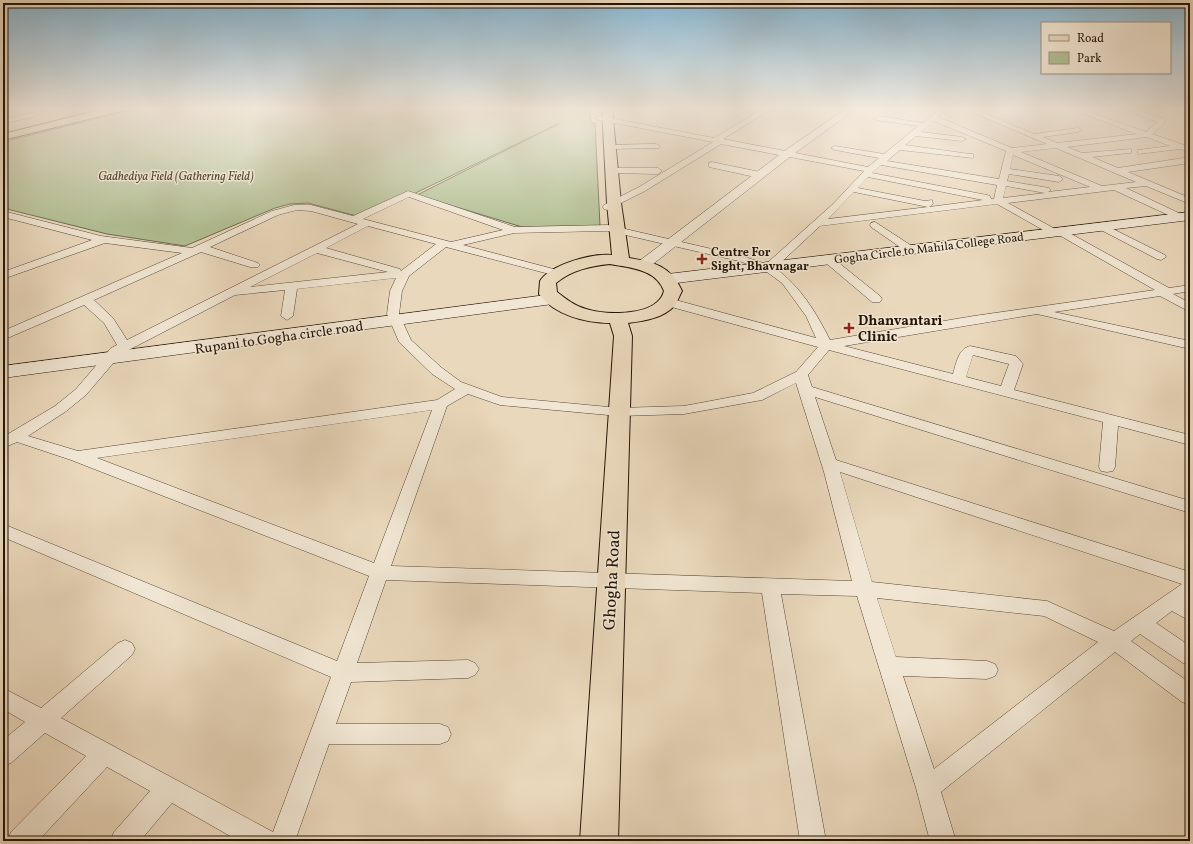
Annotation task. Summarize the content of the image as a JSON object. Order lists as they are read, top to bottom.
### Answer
{
  "streets": {
    "main road": ["Gogha Circle to Mahila College Road", "Rupani to Gogha circle road", "Ghogha Road"]
  },
  "parks": ["Gadhediya Field (Gathering Field)"],
  "places": {
    "health": ["Centre For Sight, Bhavnagar", "Dhanvantari Clinic"]
  },
  "legend": ["Road", "Park"]
}
